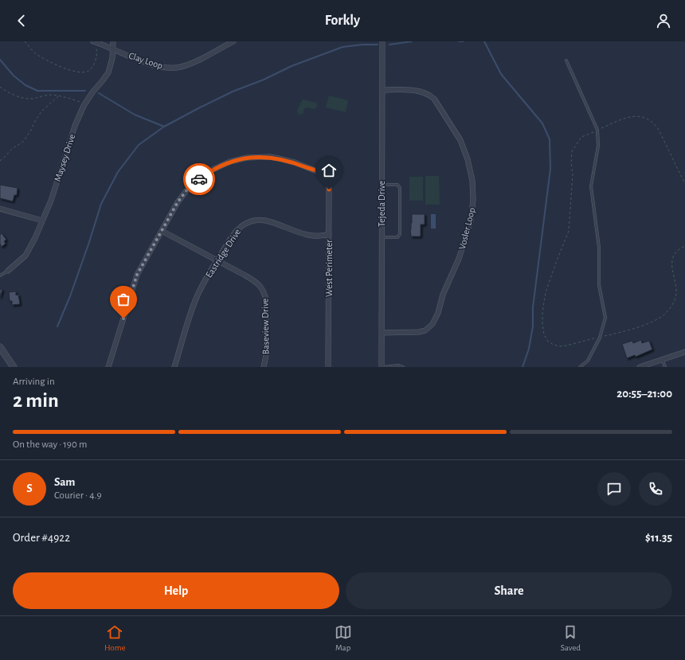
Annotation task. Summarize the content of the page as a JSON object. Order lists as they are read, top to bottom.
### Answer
{
  "streets": {
    "street": [
      "Clay Loop",
      "Maysey Drive",
      "Tejeda Drive",
      "Vosler Loop",
      "Eastridge Drive",
      "West Perimeter",
      "Baseview Drive"
    ]
  },
  "crossings": [
    ["Clay Loop", "Maysey Drive"],
    ["Tejeda Drive", "Vosler Loop"],
    ["Eastridge Drive", "West Perimeter"],
    ["Eastridge Drive", "Baseview Drive"],
    ["West Perimeter", "Baseview Drive"]
  ],
  "page": {
    "header": "Forkly",
    "heading": ["2 min", "Arriving in", "20:55–21:00"],
    "panel": [
      "Sam",
      "Courier · 4.9",
      "Order #4922",
      "$11.35"
    ],
    "bar": "On the way · 190 m",
    "round": "S",
    "buttons": ["Help", "Share"],
    "tabs": ["Home", "Map", "Saved"]
  }
}
